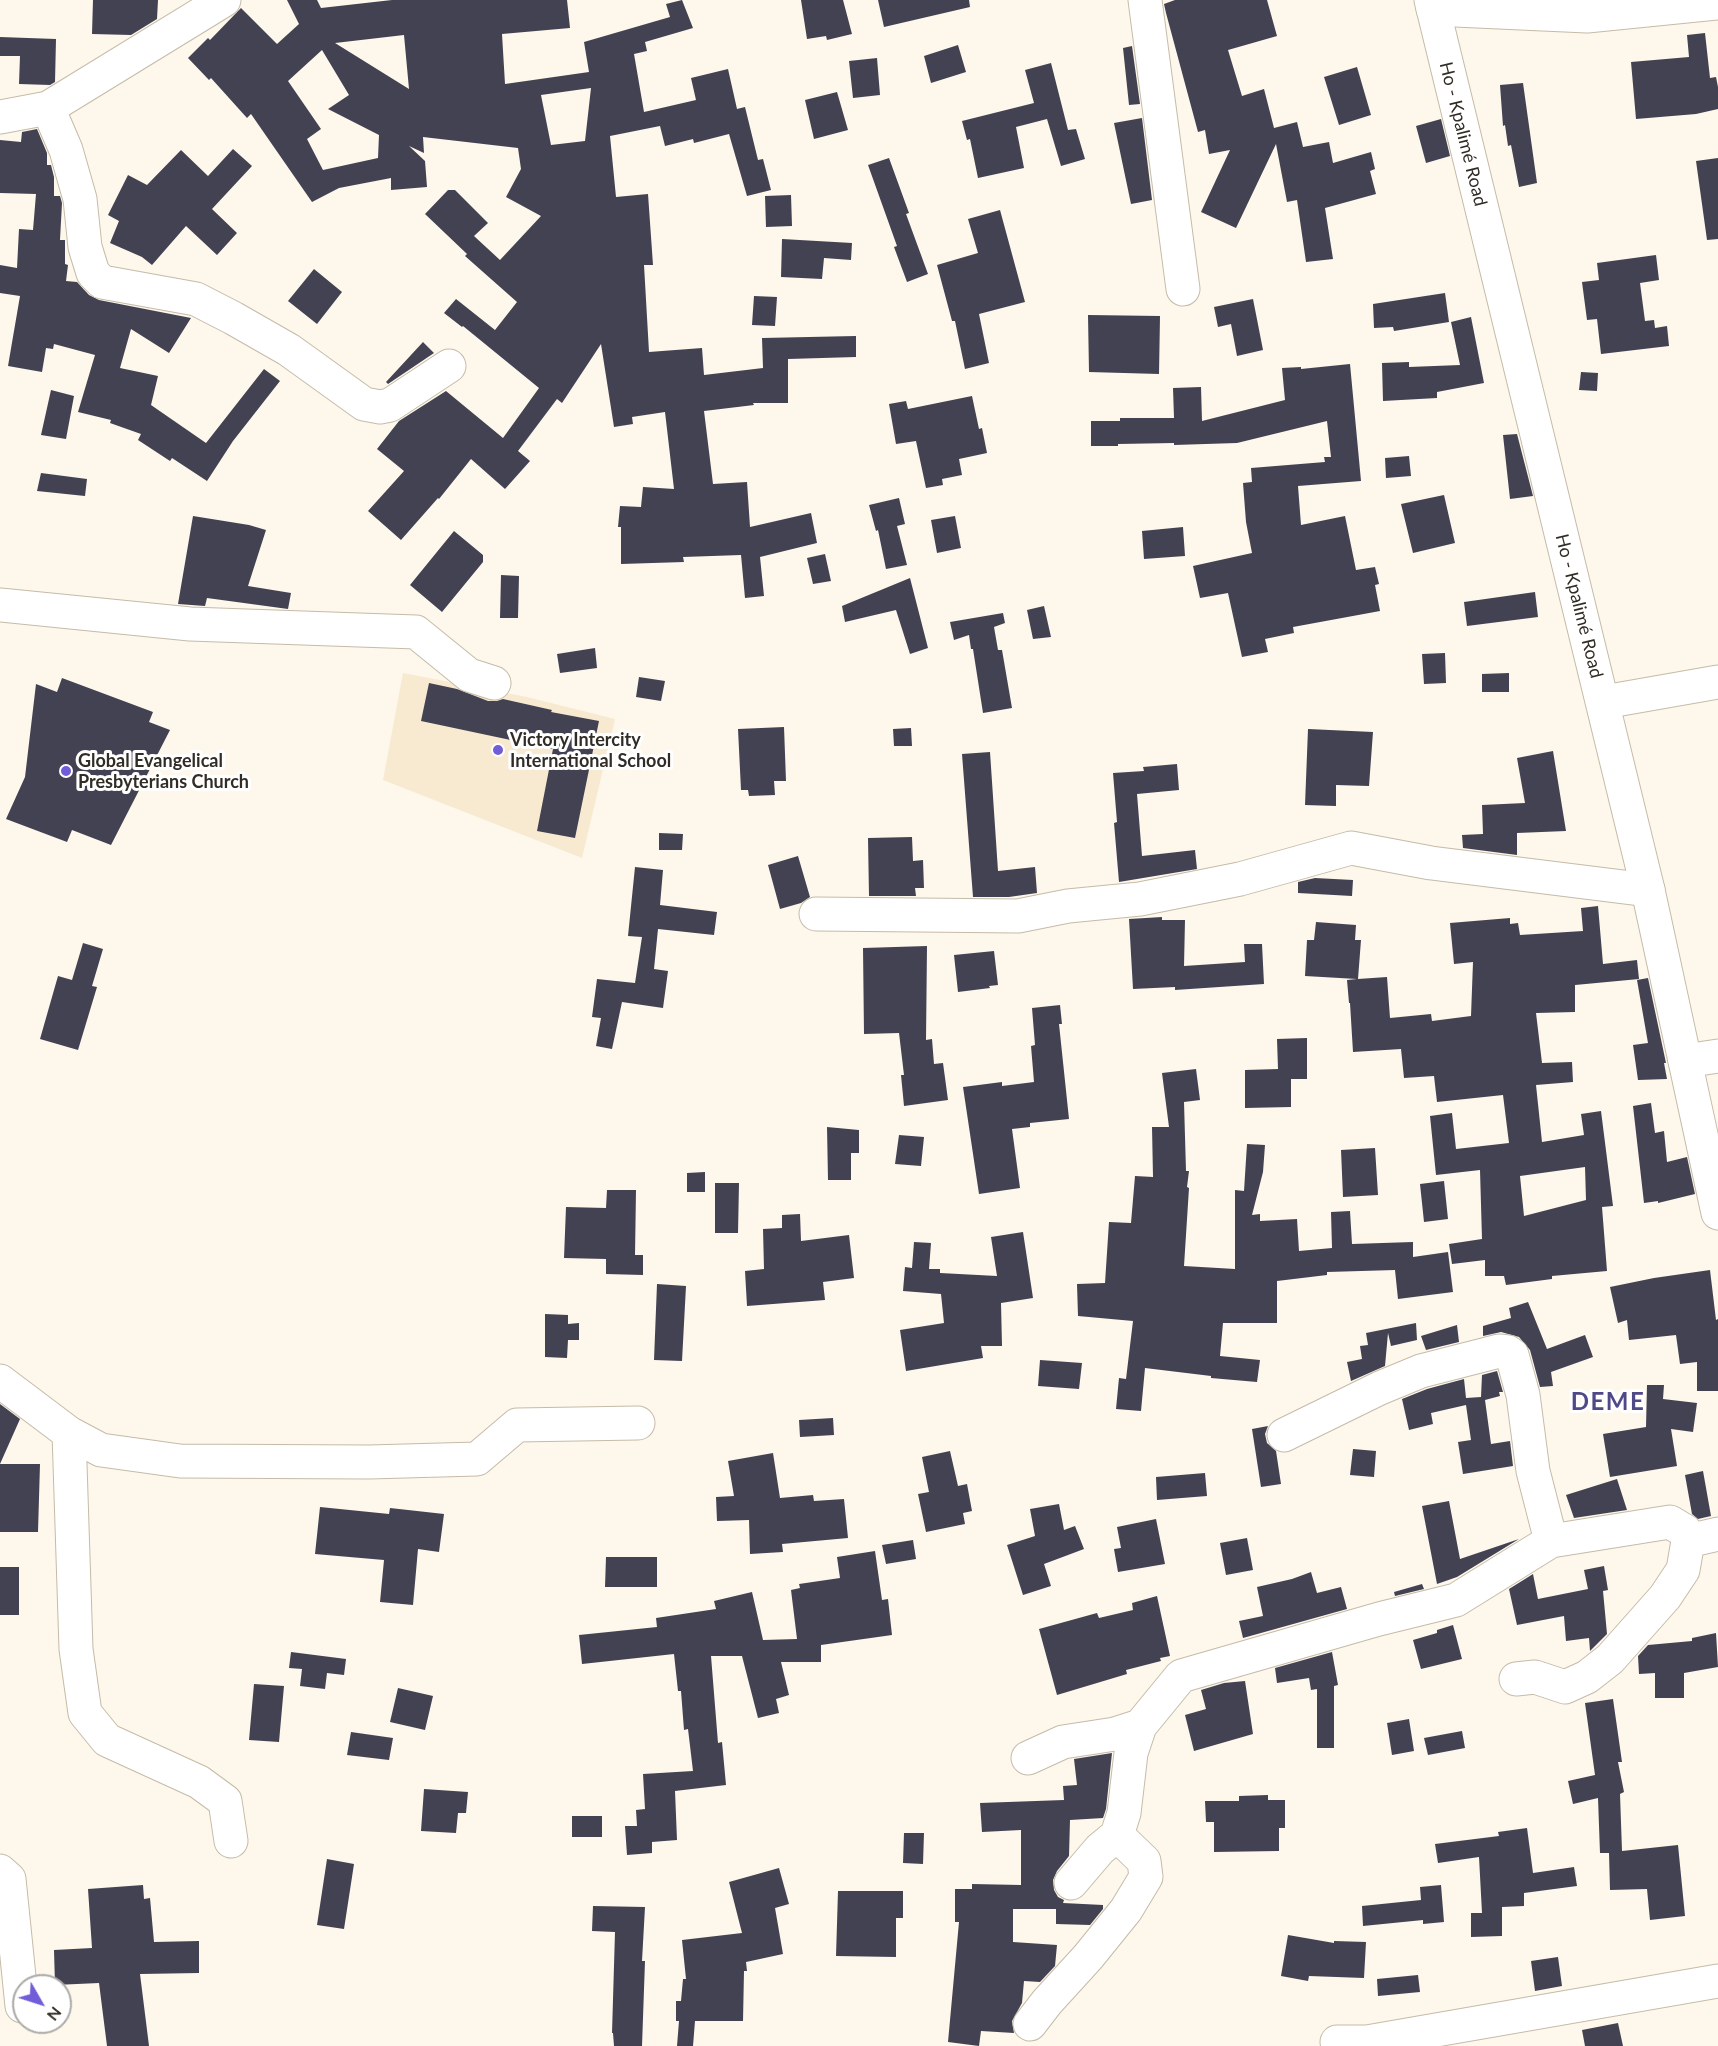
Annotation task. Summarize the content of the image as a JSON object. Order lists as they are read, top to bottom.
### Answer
{
  "streets": {
    "street": ["Ho - Kpalimé Road"]
  },
  "districts": ["DEME"],
  "places": ["Victory Intercity International School", "Global Evangelical Presbyterians Church"],
  "north": "bottom right"
}
